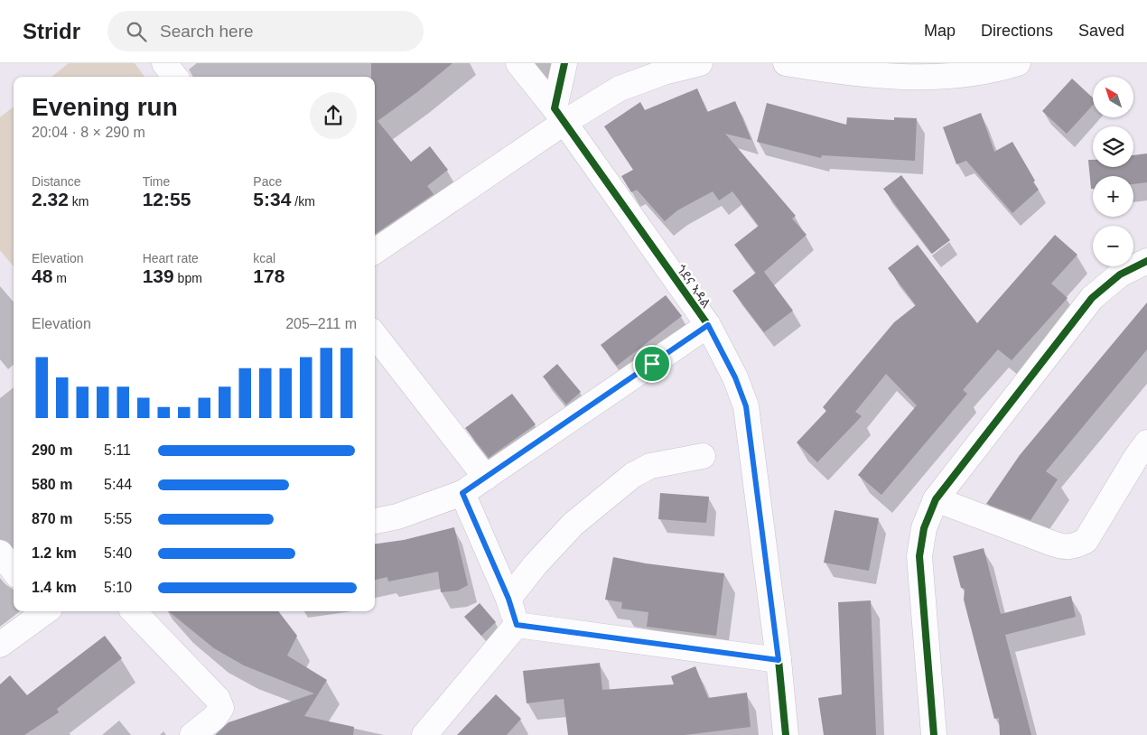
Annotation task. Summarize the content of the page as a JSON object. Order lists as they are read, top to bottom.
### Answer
{
  "streets": {
    "street": ["ጎደና ኣዳል"]
  },
  "north": "top left",
  "page": {
    "header": "Stridr",
    "search": "Search here",
    "nav": ["Map", "Directions", "Saved"],
    "map_buttons": ["+", "−"],
    "heading": ["Evening run", "20:04 · 8 × 290 m"],
    "stats": [
      ["Distance", "2.32 km"],
      ["Time", "12:55"],
      ["Pace", "5:34 /km"],
      ["Elevation", "48 m"],
      ["Heart rate", "139 bpm"],
      ["kcal", "178"]
    ],
    "chart": ["Elevation", "205–211 m"],
    "list": [
      {
        "name": "290 m",
        "note": "5:11"
      },
      {
        "name": "580 m",
        "note": "5:44"
      },
      {
        "name": "870 m",
        "note": "5:55"
      },
      {
        "name": "1.2 km",
        "note": "5:40"
      },
      {
        "name": "1.4 km",
        "note": "5:10"
      }
    ]
  }
}
